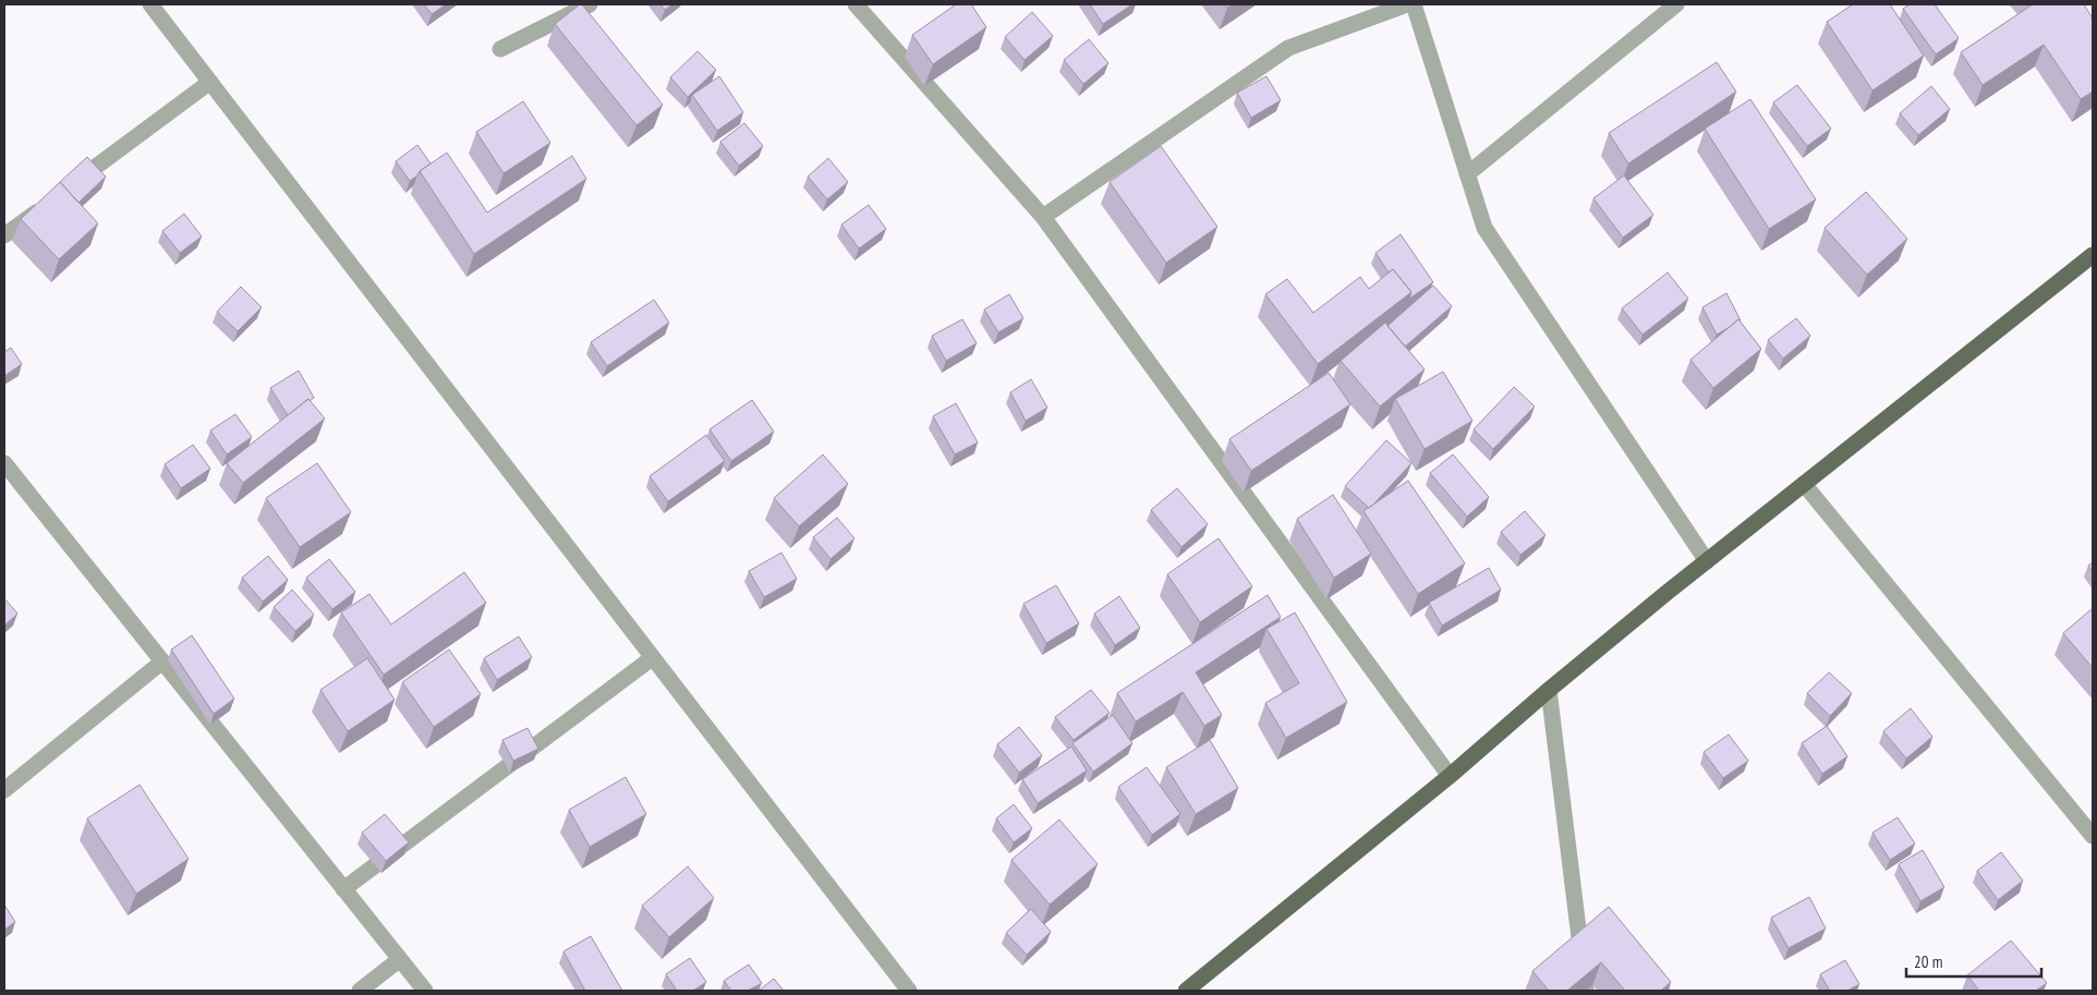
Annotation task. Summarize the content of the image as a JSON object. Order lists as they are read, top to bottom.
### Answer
{
  "scale_bar": "20 m"
}
